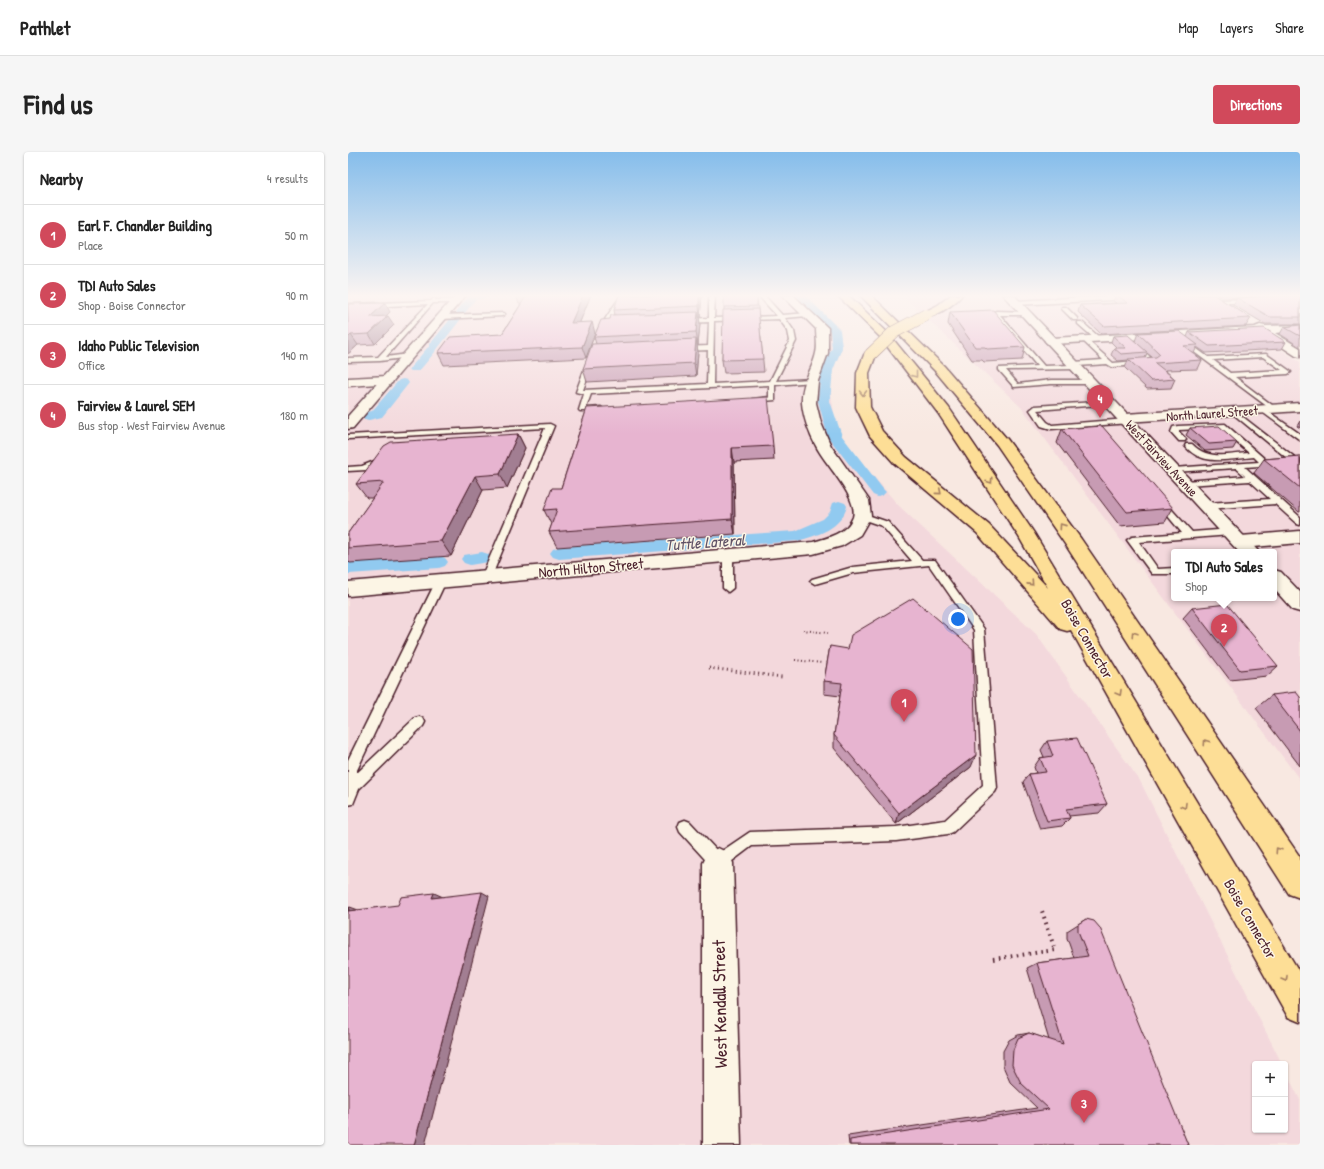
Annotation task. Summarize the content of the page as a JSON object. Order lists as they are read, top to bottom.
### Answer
{
  "streets": {
    "highway": ["Boise Connector"],
    "street": [
      "North Laurel Street",
      "West Fairview Avenue",
      "North Hilton Street",
      "West Kendall Street"
    ]
  },
  "crossings": [
    ["North Laurel Street", "West Fairview Avenue"]
  ],
  "water": ["Tuttle Lateral"],
  "page": {
    "header": "Pathlet",
    "nav": ["Map", "Layers", "Share"],
    "title": "Find us",
    "buttons": "Directions",
    "heading": ["Nearby", "4 results"],
    "list": [
      {
        "mark": "1",
        "name": "Earl F. Chandler Building",
        "note": "Place",
        "value": "50 m"
      },
      {
        "mark": "2",
        "name": "TDI Auto Sales",
        "note": "Shop · Boise Connector",
        "value": "90 m"
      },
      {
        "mark": "3",
        "name": "Idaho Public Television",
        "note": "Office",
        "value": "140 m"
      },
      {
        "mark": "4",
        "name": "Fairview & Laurel SEM",
        "note": "Bus stop · West Fairview Avenue",
        "value": "180 m"
      }
    ],
    "pins": [
      "4",
      "2",
      "1",
      "3"
    ],
    "popup": ["TDI Auto Sales", "Shop"],
    "map_buttons": ["+", "−"]
  }
}
